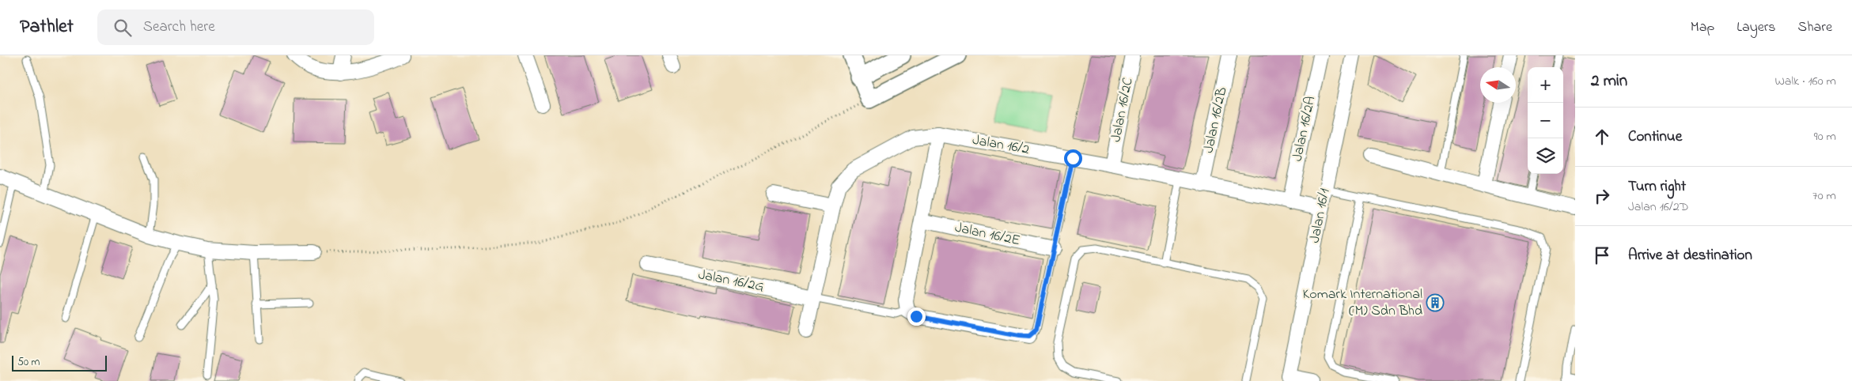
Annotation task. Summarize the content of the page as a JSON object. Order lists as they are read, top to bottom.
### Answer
{
  "streets": {
    "street": [
      "Jalan 16/2C",
      "Jalan 16/2B",
      "Jalan 16/2A",
      "Jalan 16/2",
      "Jalan 16/1",
      "Jalan 16/2E",
      "Jalan 16/2G"
    ]
  },
  "crossings": [
    ["Jalan 16/2C", "Jalan 16/2"],
    ["Jalan 16/2B", "Jalan 16/2"],
    ["Jalan 16/2A", "Jalan 16/2"],
    ["Jalan 16/2", "Jalan 16/1"],
    ["Jalan 16/2", "Jalan 16/2G"]
  ],
  "places": {
    "building": ["Komark International (M) Sdn Bhd"]
  },
  "scale_bar": "50 m",
  "north": "left",
  "page": {
    "header": "Pathlet",
    "search": "Search here",
    "nav": ["Map", "Layers", "Share"],
    "heading": ["2 min", "Walk · 160 m"],
    "map_buttons": ["+", "−"],
    "list": [
      ["Continue", "90 m"],
      ["Turn right", "Jalan 16/2D", "70 m"],
      "Arrive at destination"
    ],
    "scale": "50 m"
  }
}
